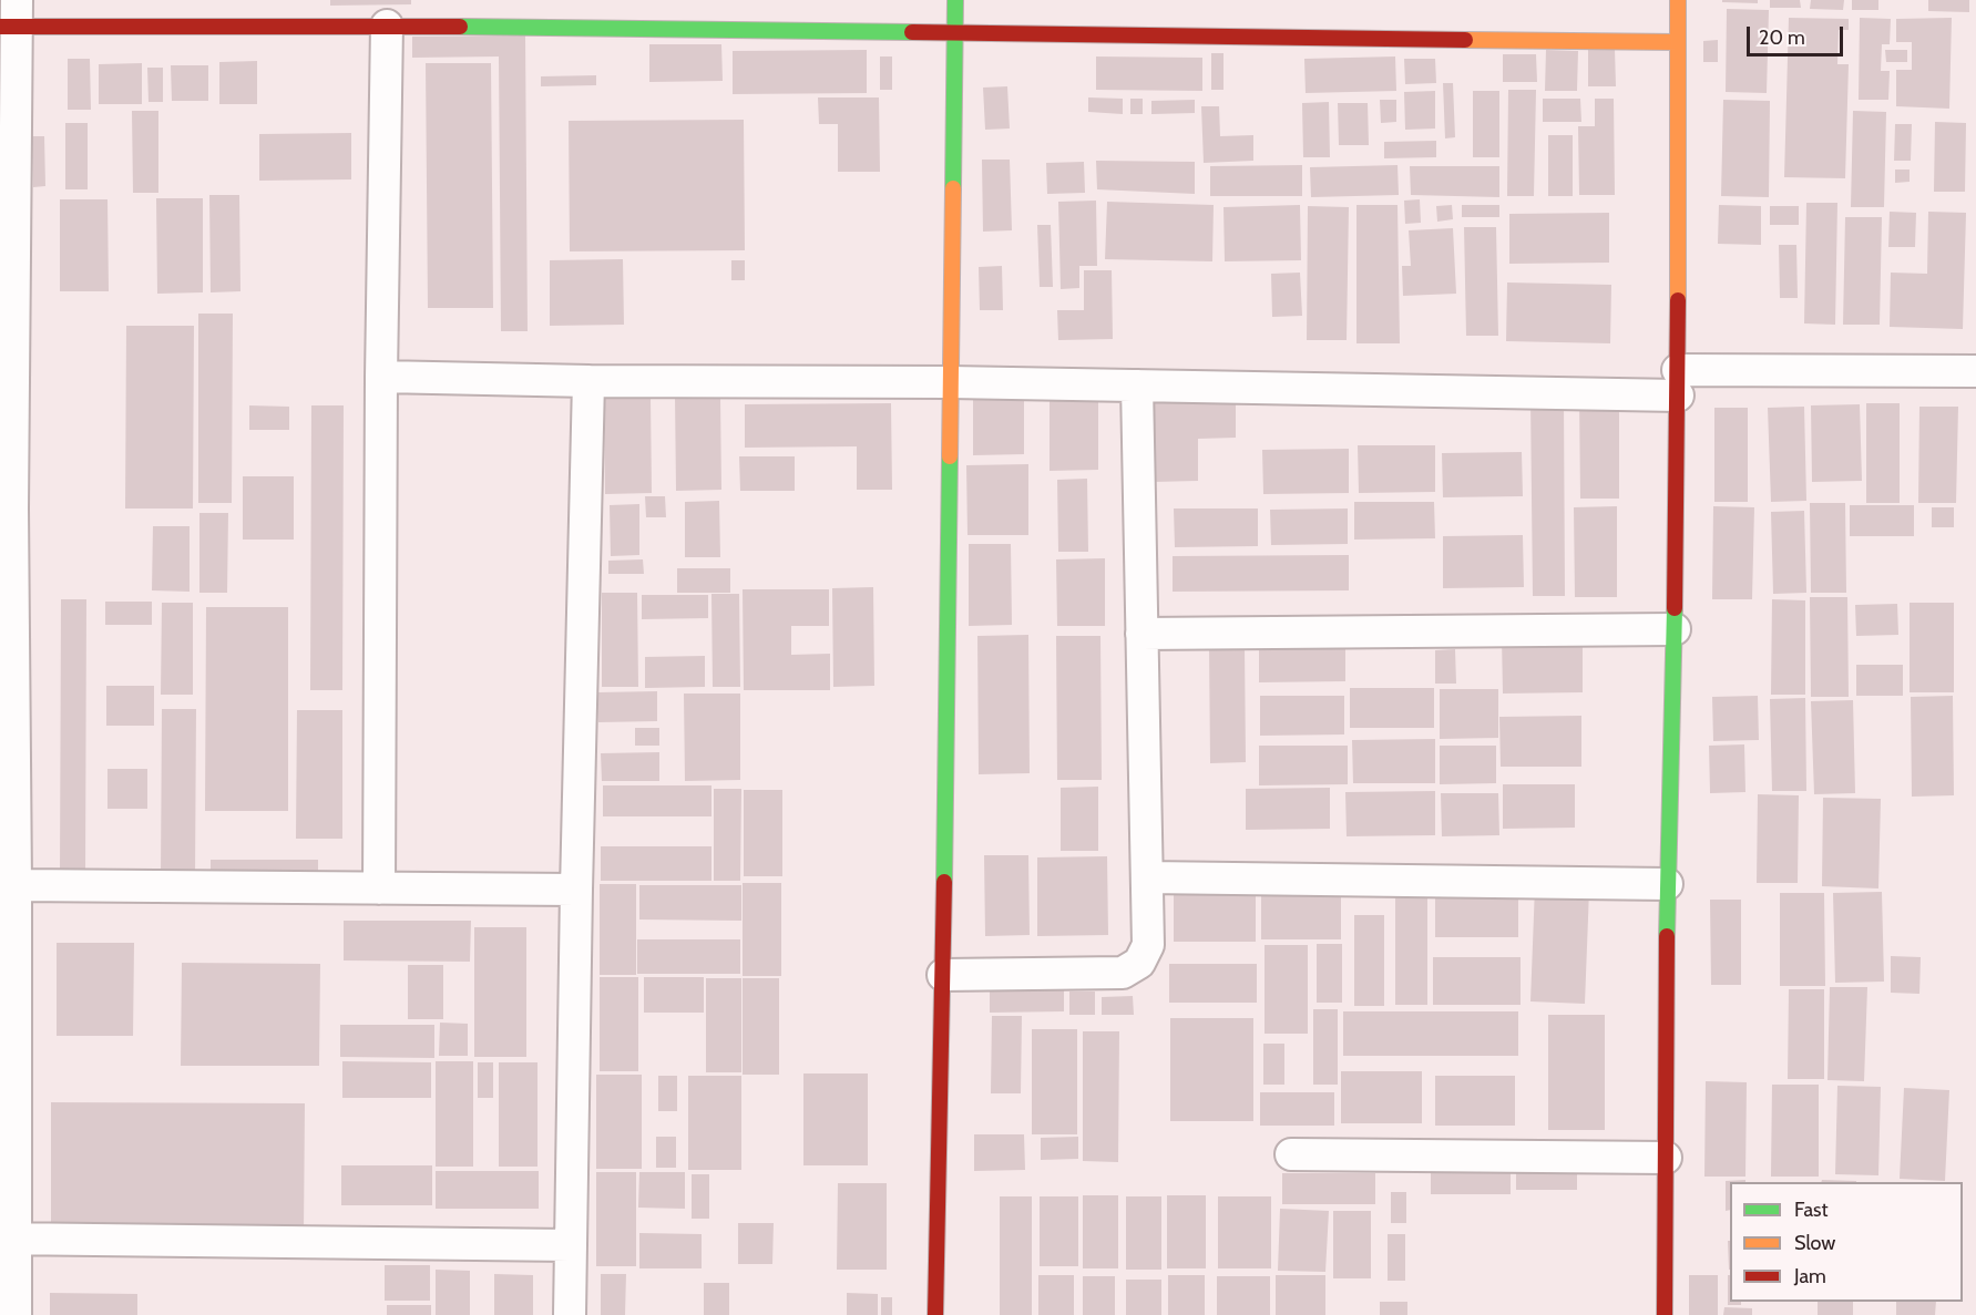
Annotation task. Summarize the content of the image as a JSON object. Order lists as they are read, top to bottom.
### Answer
{
  "legend": ["Fast", "Slow", "Jam"],
  "scale_bar": "20 m"
}
